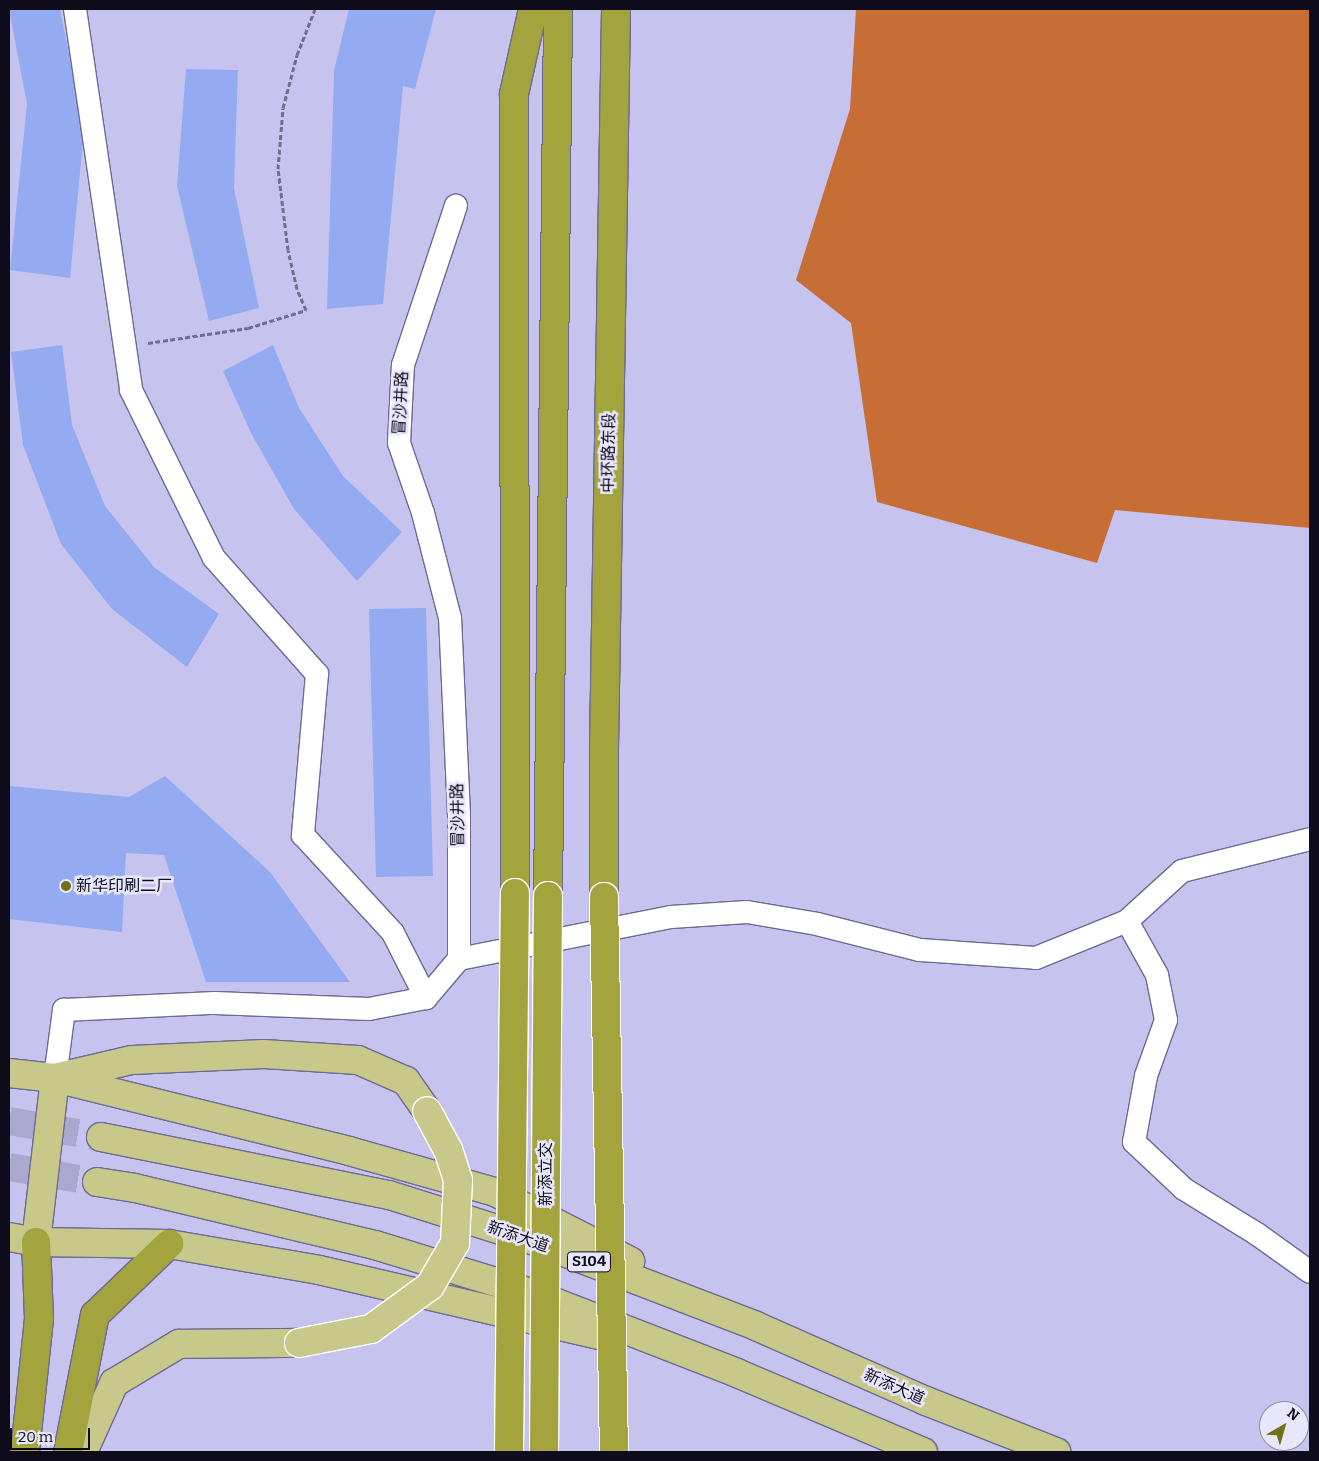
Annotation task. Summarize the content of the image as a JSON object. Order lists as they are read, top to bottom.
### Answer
{
  "streets": {
    "highway": ["中环路东段", "新添立交"],
    "main road": ["新添大道", "S104"],
    "street": ["冒沙井路"]
  },
  "places": ["新华印刷二厂"],
  "scale_bar": "20 m",
  "north": "top right"
}
